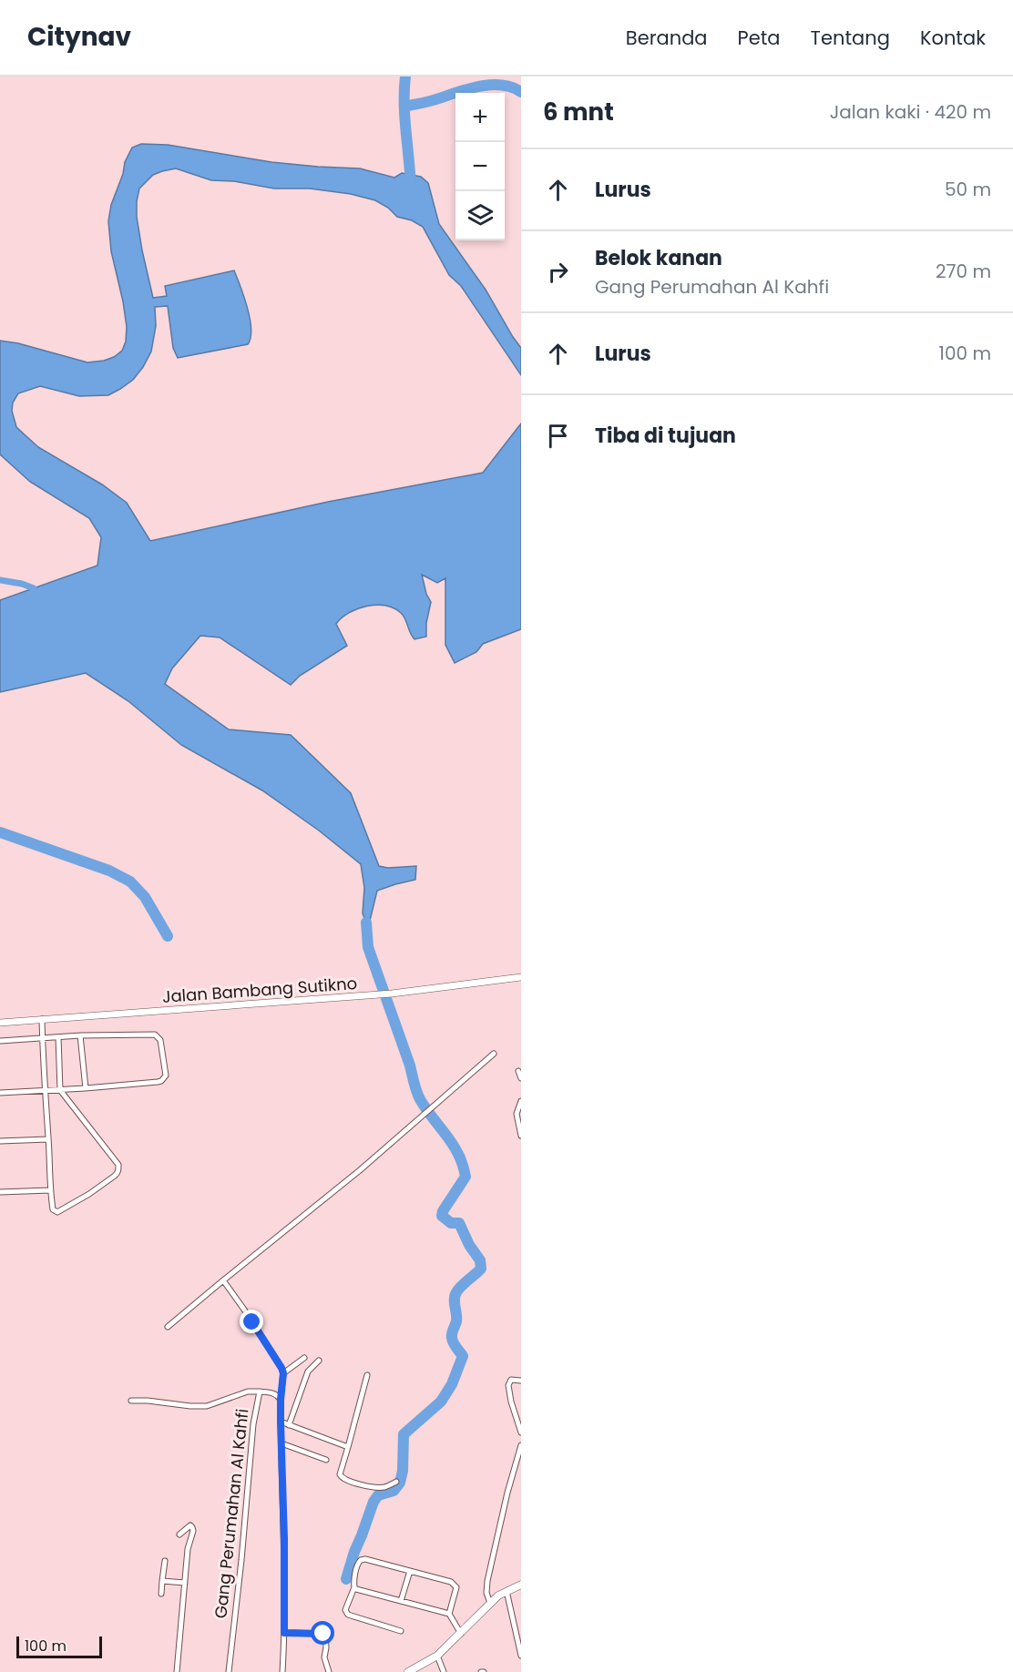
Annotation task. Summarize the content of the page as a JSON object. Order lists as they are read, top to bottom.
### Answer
{
  "streets": {
    "street": ["Jalan Bambang Sutikno", "Gang Perumahan Al Kahfi"]
  },
  "scale_bar": "100 m",
  "page": {
    "header": "Citynav",
    "nav": [
      "Beranda",
      "Peta",
      "Tentang",
      "Kontak"
    ],
    "heading": ["6 mnt", "Jalan kaki · 420 m"],
    "map_buttons": ["+", "−"],
    "list": [
      ["Lurus", "50 m"],
      ["Belok kanan", "Gang Perumahan Al Kahfi", "270 m"],
      ["Lurus", "100 m"],
      "Tiba di tujuan"
    ],
    "scale": "100 m"
  }
}
